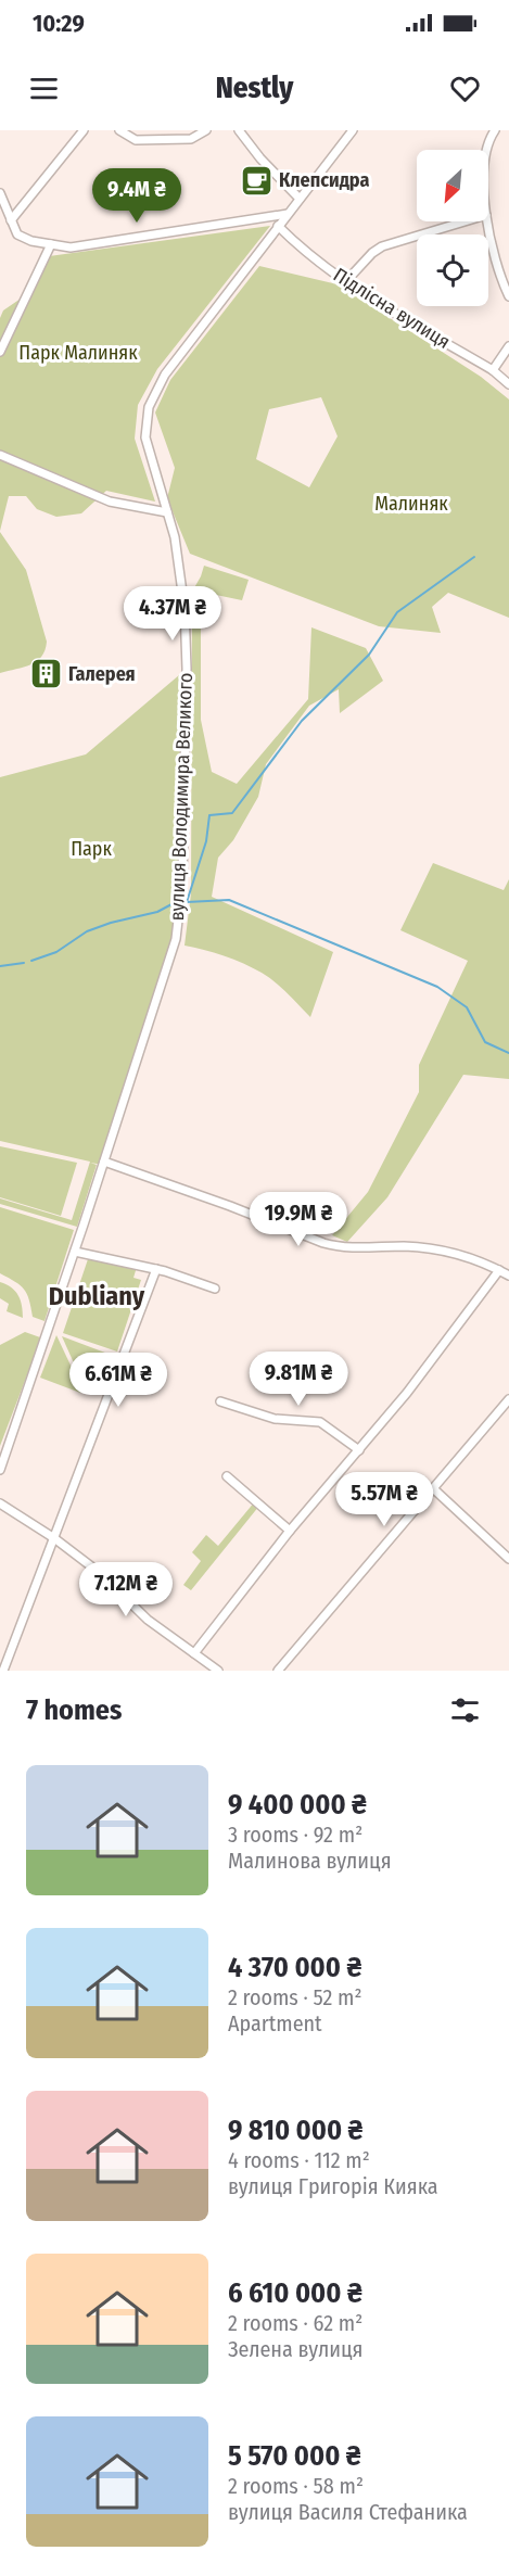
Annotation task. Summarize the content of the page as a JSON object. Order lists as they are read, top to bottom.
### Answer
{
  "streets": {
    "street": ["Підлісна вулиця", "вулиця Володимира Великого"]
  },
  "crossings": [
    ["Підлісна вулиця", "вулиця Володимира Великого"]
  ],
  "districts": ["Dubliany"],
  "parks": ["Парк Малиняк", "Малиняк", "Парк"],
  "places": {
    "cafe": ["Клепсидра"],
    "building": ["Галерея"]
  },
  "north": "bottom left",
  "page": {
    "status": "10:29",
    "header": "Nestly",
    "price": [
      "9.4M ₴",
      "4.37M ₴",
      "19.9M ₴",
      "9.81M ₴",
      "6.61M ₴",
      "5.57M ₴",
      "7.12M ₴"
    ],
    "heading": "7 homes",
    "list": [
      {
        "name": "9 400 000 ₴",
        "note": "3 rooms · 92 m² · Малинова вулиця"
      },
      {
        "name": "4 370 000 ₴",
        "note": "2 rooms · 52 m² · Apartment"
      },
      {
        "name": "9 810 000 ₴",
        "note": "4 rooms · 112 m² · вулиця Григорія Кияка"
      },
      {
        "name": "6 610 000 ₴",
        "note": "2 rooms · 62 m² · Зелена вулиця"
      },
      {
        "name": "5 570 000 ₴",
        "note": "2 rooms · 58 m² · вулиця Василя Стефаника"
      }
    ]
  }
}
